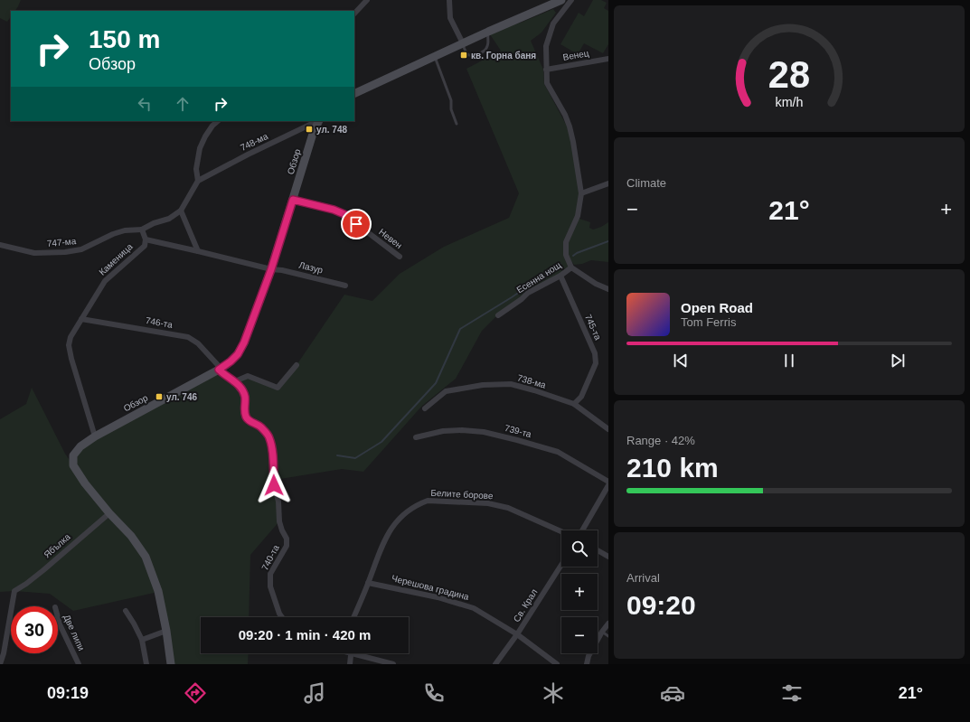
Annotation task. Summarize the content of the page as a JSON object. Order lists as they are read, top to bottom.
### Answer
{
  "streets": {
    "street": [
      "Венец",
      "748-ма",
      "Обзор",
      "Невен",
      "747-ма",
      "Каменица",
      "Лазур",
      "Есенна нощ",
      "746-та",
      "745-та",
      "738-ма",
      "739-та",
      "Белите борове",
      "Ябълка",
      "740-та",
      "Черешова градина",
      "Св. Крал",
      "Две липи"
    ]
  },
  "crossings": [
    ["748-ма", "Обзор"],
    ["Обзор", "Невен"],
    ["Обзор", "Каменица"],
    ["Обзор", "Лазур"],
    ["Обзор", "746-та"],
    ["Обзор", "Ябълка"],
    ["Обзор", "740-та"],
    ["Каменица", "746-та"],
    ["Есенна нощ", "745-та"],
    ["746-та", "740-та"],
    ["745-та", "738-ма"],
    ["Белите борове", "Черешова градина"],
    ["Черешова градина", "Св. Крал"]
  ],
  "places": {
    "transit": ["кв. Горна баня", "ул. 748", "ул. 746"]
  },
  "page": {
    "turn": ["150 m", "Обзор"],
    "tile": [
      "Climate",
      ["Range · 42%", "210 km"],
      ["Arrival", "09:20"]
    ],
    "heat": ["−", "21°", "+"],
    "song": ["Open Road", "Tom Ferris"],
    "map_buttons": ["+", "−"],
    "limit": "30",
    "trip": "09:20 · 1 min · 420 m",
    "tabs": ["09:19", "21°"],
    "gauge": ["28", "km/h"]
  }
}
